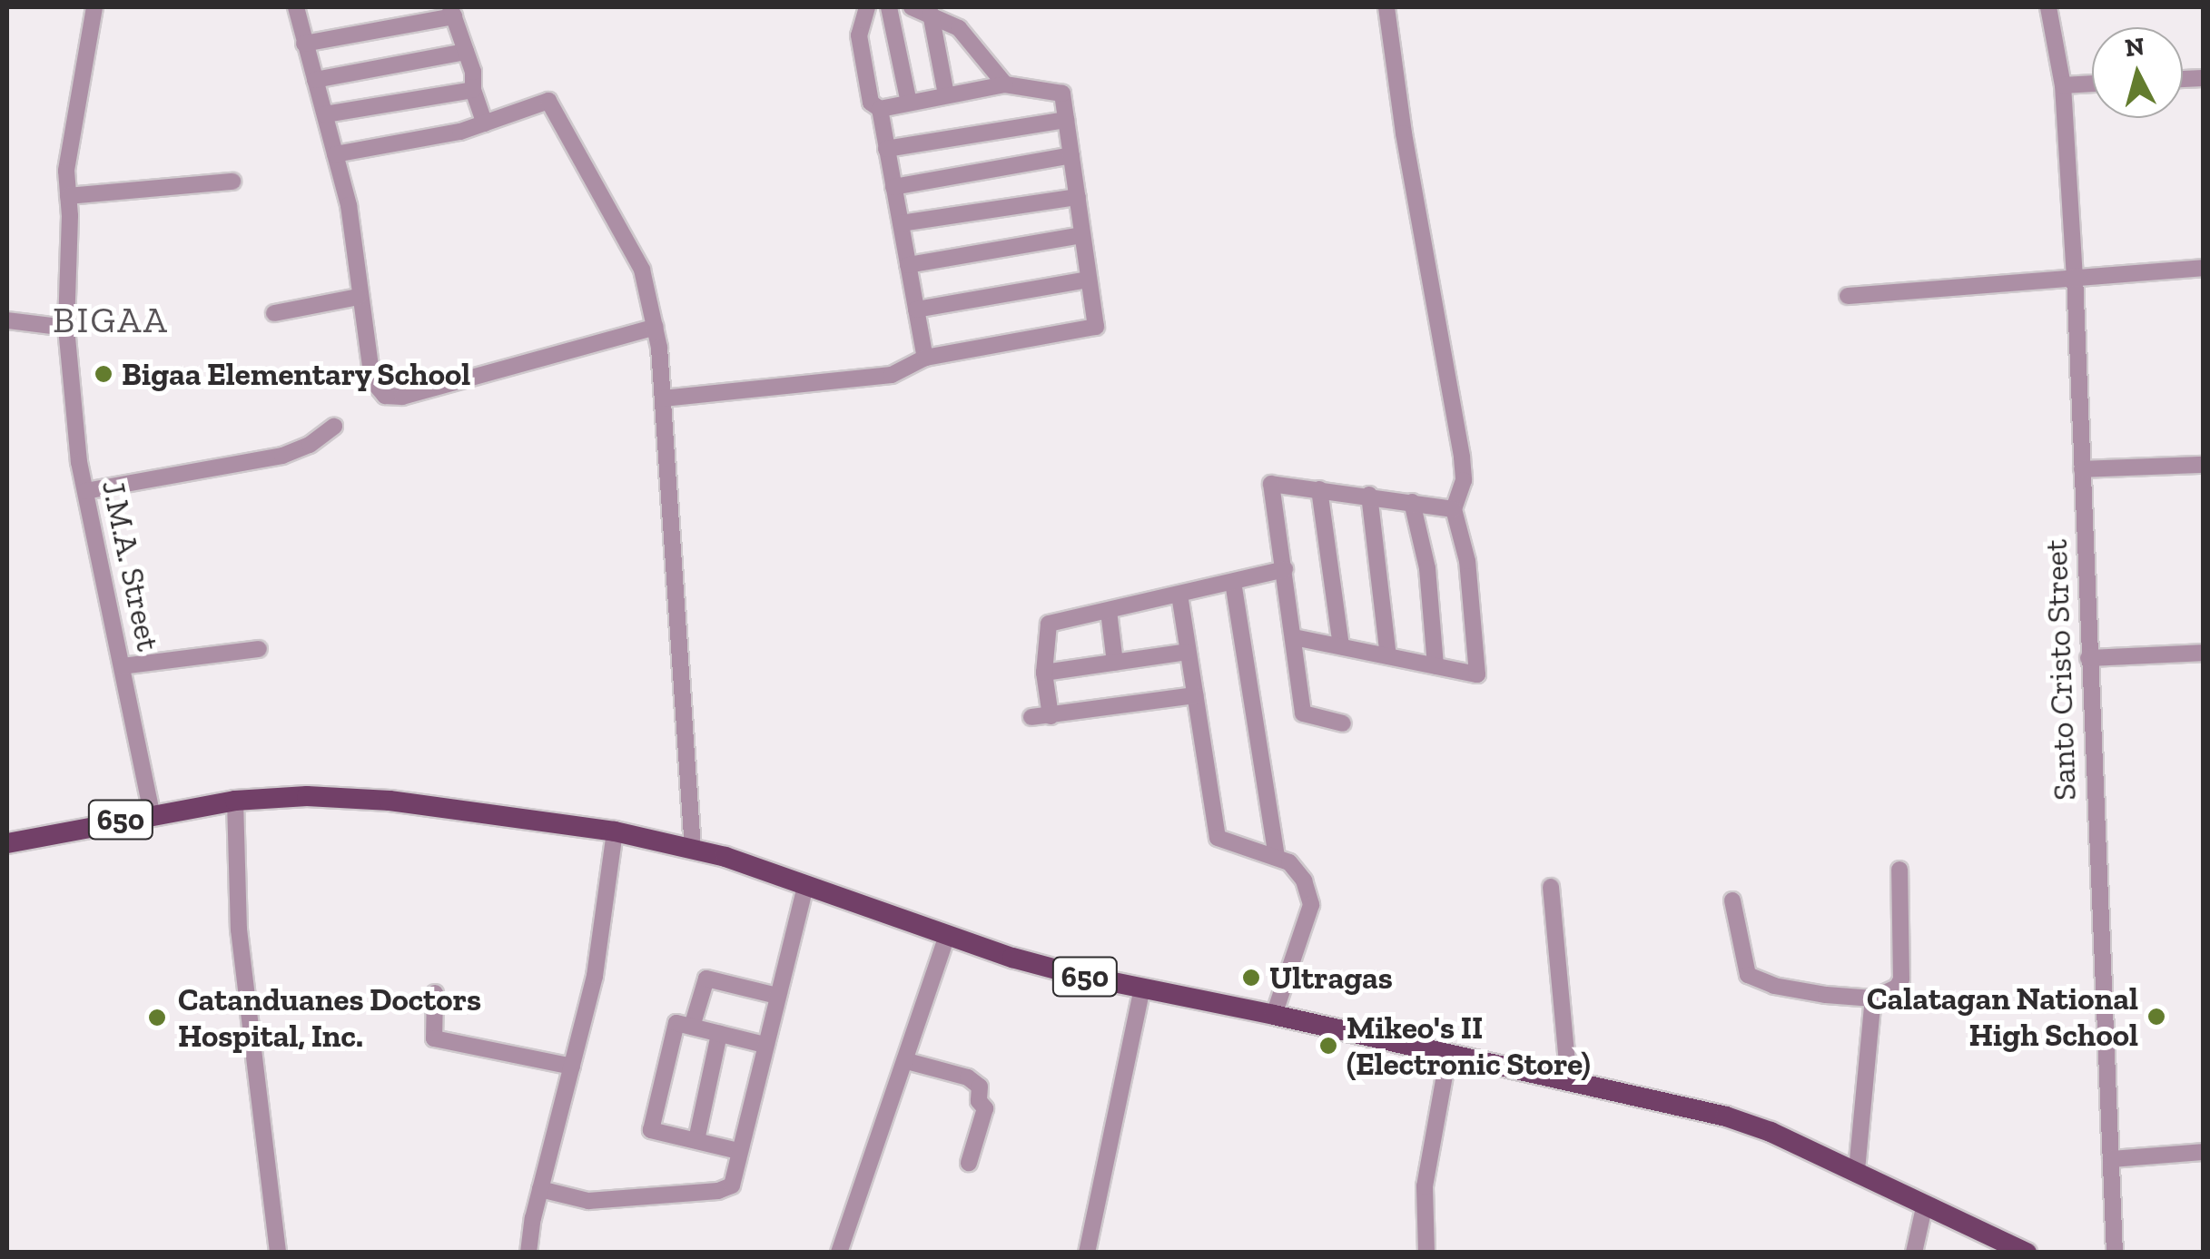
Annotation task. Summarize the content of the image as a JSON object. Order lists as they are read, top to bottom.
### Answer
{
  "streets": {
    "main road": ["650"],
    "street": ["J.M.A. Street", "Santo Cristo Street"]
  },
  "crossings": [
    ["J.M.A. Street", "650"]
  ],
  "districts": ["BIGAA"],
  "places": [
    "Bigaa Elementary School",
    "Ultragas",
    "Calatagan National High School",
    "Catanduanes Doctors Hospital, Inc.",
    "Mikeo's II (Electronic Store)"
  ],
  "north": "top"
}
